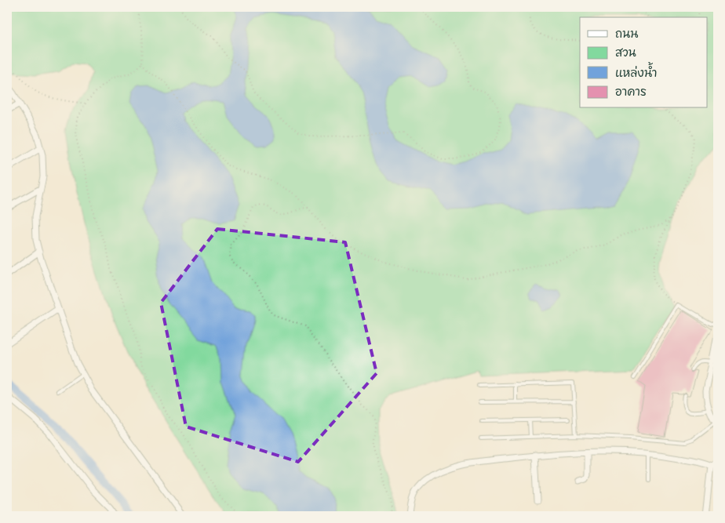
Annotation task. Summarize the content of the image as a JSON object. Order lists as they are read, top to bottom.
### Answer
{
  "legend": [
    "ถนน",
    "สวน",
    "แหล่งน้ำ",
    "อาคาร"
  ]
}
